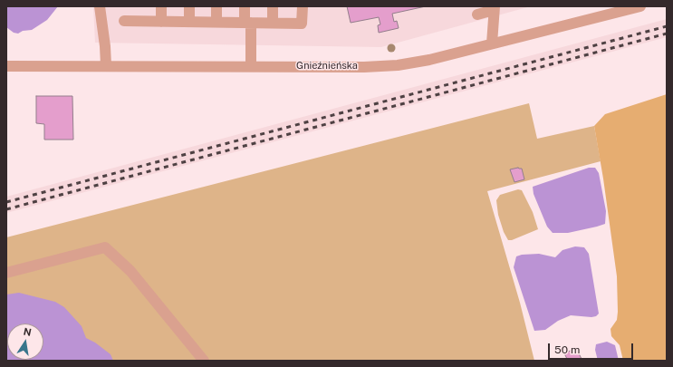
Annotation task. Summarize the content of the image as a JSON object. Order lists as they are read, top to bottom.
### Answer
{
  "streets": {
    "street": ["Gnieźnieńska"]
  },
  "scale_bar": "50 m",
  "north": "top"
}
